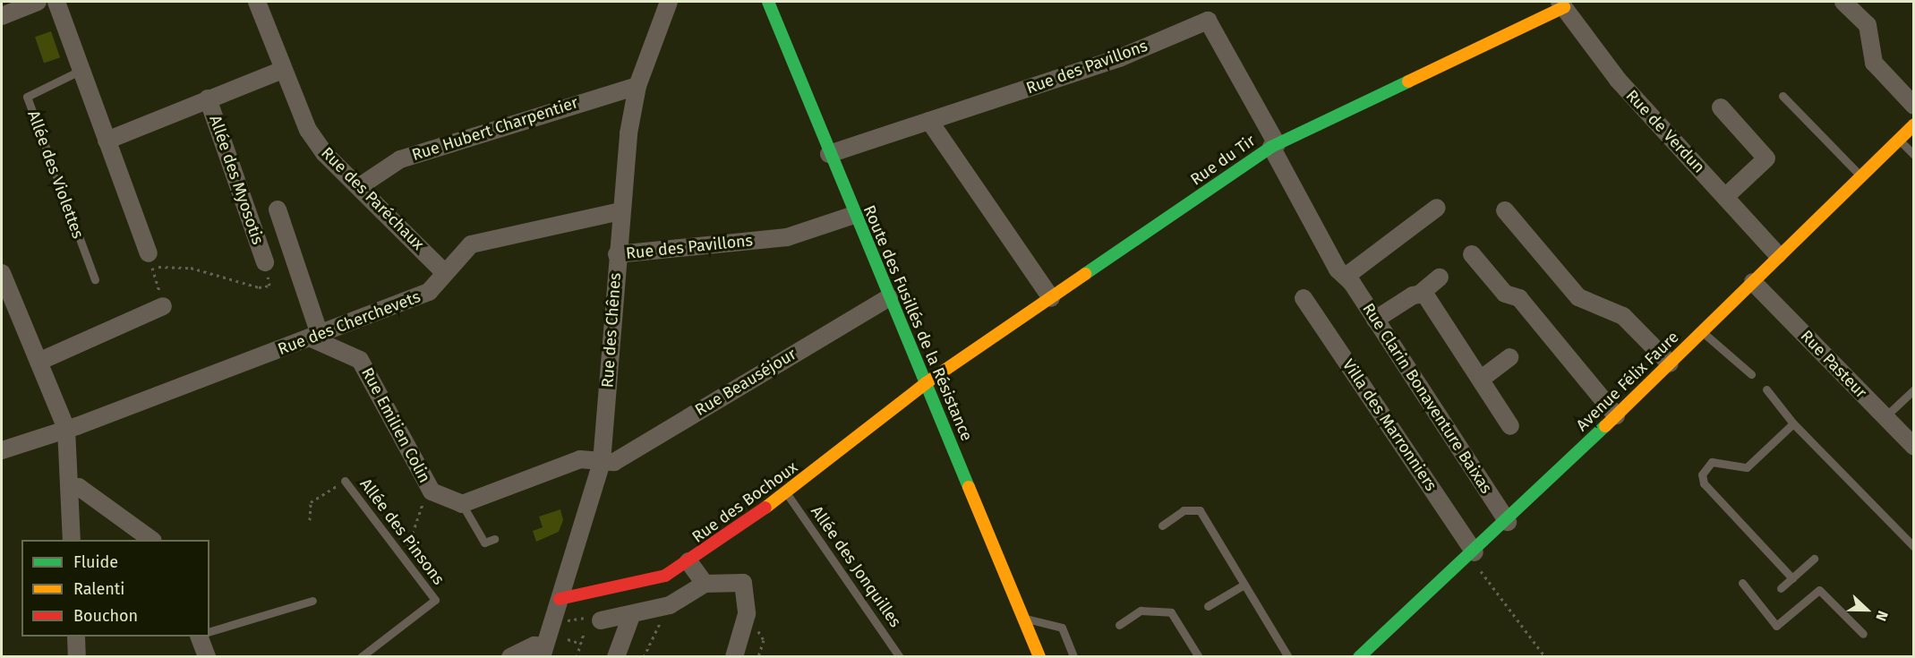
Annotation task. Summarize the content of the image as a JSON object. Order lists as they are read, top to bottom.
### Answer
{
  "streets": {
    "street": [
      "Rue des Pavillons",
      "Rue Hubert Charpentier",
      "Rue de Verdun",
      "Rue du Tir",
      "Allée des Myosotis",
      "Rue des Paréchaux",
      "Rue des Cherchevets",
      "Route des Fusillés de la Résistance",
      "Rue des Chênes",
      "Rue Pasteur",
      "Avenue Félix Faure",
      "Rue Beauséjour",
      "Rue Clarin Bonaventure Baixas",
      "Rue Emilien Colin",
      "Villa des Marronniers",
      "Rue des Bochoux"
    ],
    "lane": ["Allée des Violettes", "Allée des Pinsons", "Allée des Jonquilles"]
  },
  "crossings": [
    ["Rue des Pavillons", "Rue du Tir"],
    ["Rue des Pavillons", "Route des Fusillés de la Résistance"],
    ["Rue des Pavillons", "Rue des Chênes"],
    ["Rue des Pavillons", "Rue Clarin Bonaventure Baixas"],
    ["Rue Hubert Charpentier", "Rue des Paréchaux"],
    ["Rue Hubert Charpentier", "Rue des Chênes"],
    ["Rue de Verdun", "Rue du Tir"],
    ["Rue de Verdun", "Avenue Félix Faure"],
    ["Rue du Tir", "Route des Fusillés de la Résistance"],
    ["Rue du Tir", "Rue Clarin Bonaventure Baixas"],
    ["Rue du Tir", "Rue des Bochoux"],
    ["Allée des Myosotis", "Rue des Paréchaux"],
    ["Rue des Paréchaux", "Rue des Cherchevets"],
    ["Rue des Cherchevets", "Rue des Chênes"],
    ["Rue des Cherchevets", "Rue Emilien Colin"],
    ["Route des Fusillés de la Résistance", "Rue Beauséjour"],
    ["Route des Fusillés de la Résistance", "Rue des Bochoux"],
    ["Rue des Chênes", "Rue Beauséjour"],
    ["Rue des Chênes", "Rue des Bochoux"],
    ["Rue Pasteur", "Avenue Félix Faure"],
    ["Avenue Félix Faure", "Rue Clarin Bonaventure Baixas"],
    ["Avenue Félix Faure", "Villa des Marronniers"],
    ["Rue des Bochoux", "Allée des Jonquilles"]
  ],
  "legend": ["Fluide", "Ralenti", "Bouchon"],
  "north": "right"
}
